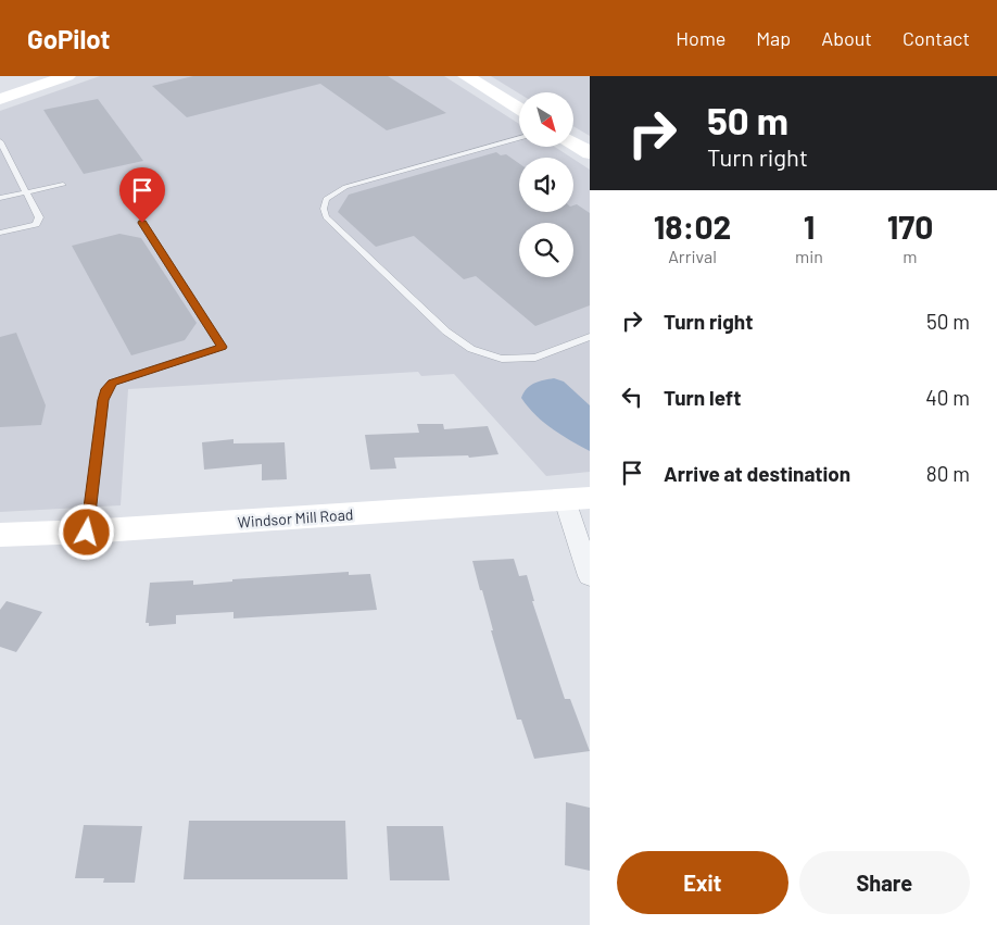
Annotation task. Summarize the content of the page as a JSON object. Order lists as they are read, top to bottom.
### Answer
{
  "streets": {
    "main road": ["Windsor Mill Road"]
  },
  "north": "bottom right",
  "page": {
    "header": "GoPilot",
    "nav": [
      "Home",
      "Map",
      "About",
      "Contact"
    ],
    "turn": ["50 m", "Turn right"],
    "eta": [
      "18:02",
      "Arrival",
      "1",
      "min",
      "170",
      "m"
    ],
    "list": [
      {
        "name": "Turn right",
        "value": "50 m"
      },
      {
        "name": "Turn left",
        "value": "40 m"
      },
      {
        "name": "Arrive at destination",
        "value": "80 m"
      }
    ],
    "buttons": ["Exit", "Share"]
  }
}
